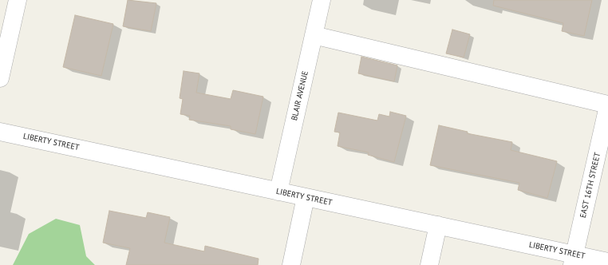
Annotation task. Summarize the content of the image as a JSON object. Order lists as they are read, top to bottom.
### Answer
{
  "streets": {
    "street": ["BLAIR AVENUE", "LIBERTY STREET", "EAST 16TH STREET"]
  },
  "crossings": [
    ["BLAIR AVENUE", "LIBERTY STREET"],
    ["LIBERTY STREET", "EAST 16TH STREET"]
  ]
}
